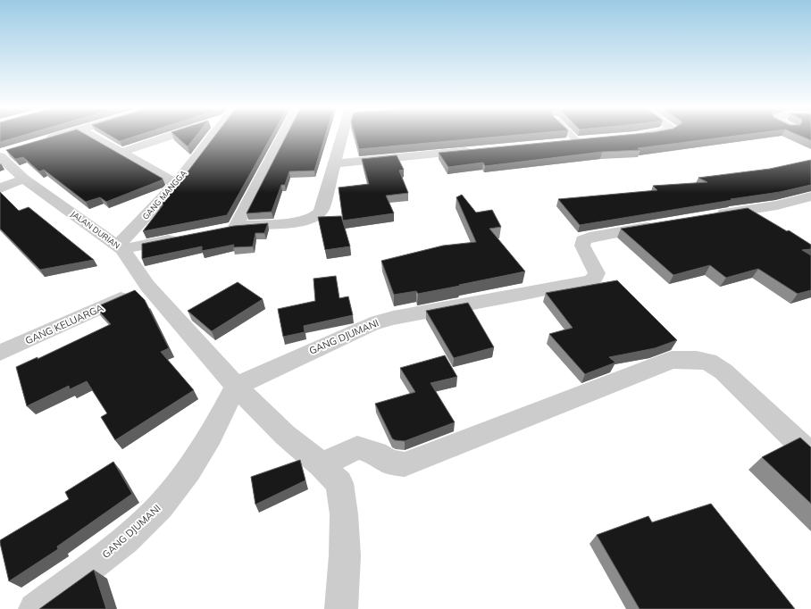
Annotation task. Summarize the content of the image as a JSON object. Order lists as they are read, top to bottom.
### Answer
{
  "streets": {
    "street": [
      "GANG MANGGA",
      "JALAN DURIAN",
      "GANG KELUARGA",
      "GANG DJUMANI"
    ]
  },
  "crossings": [
    ["GANG MANGGA", "JALAN DURIAN"]
  ]
}
